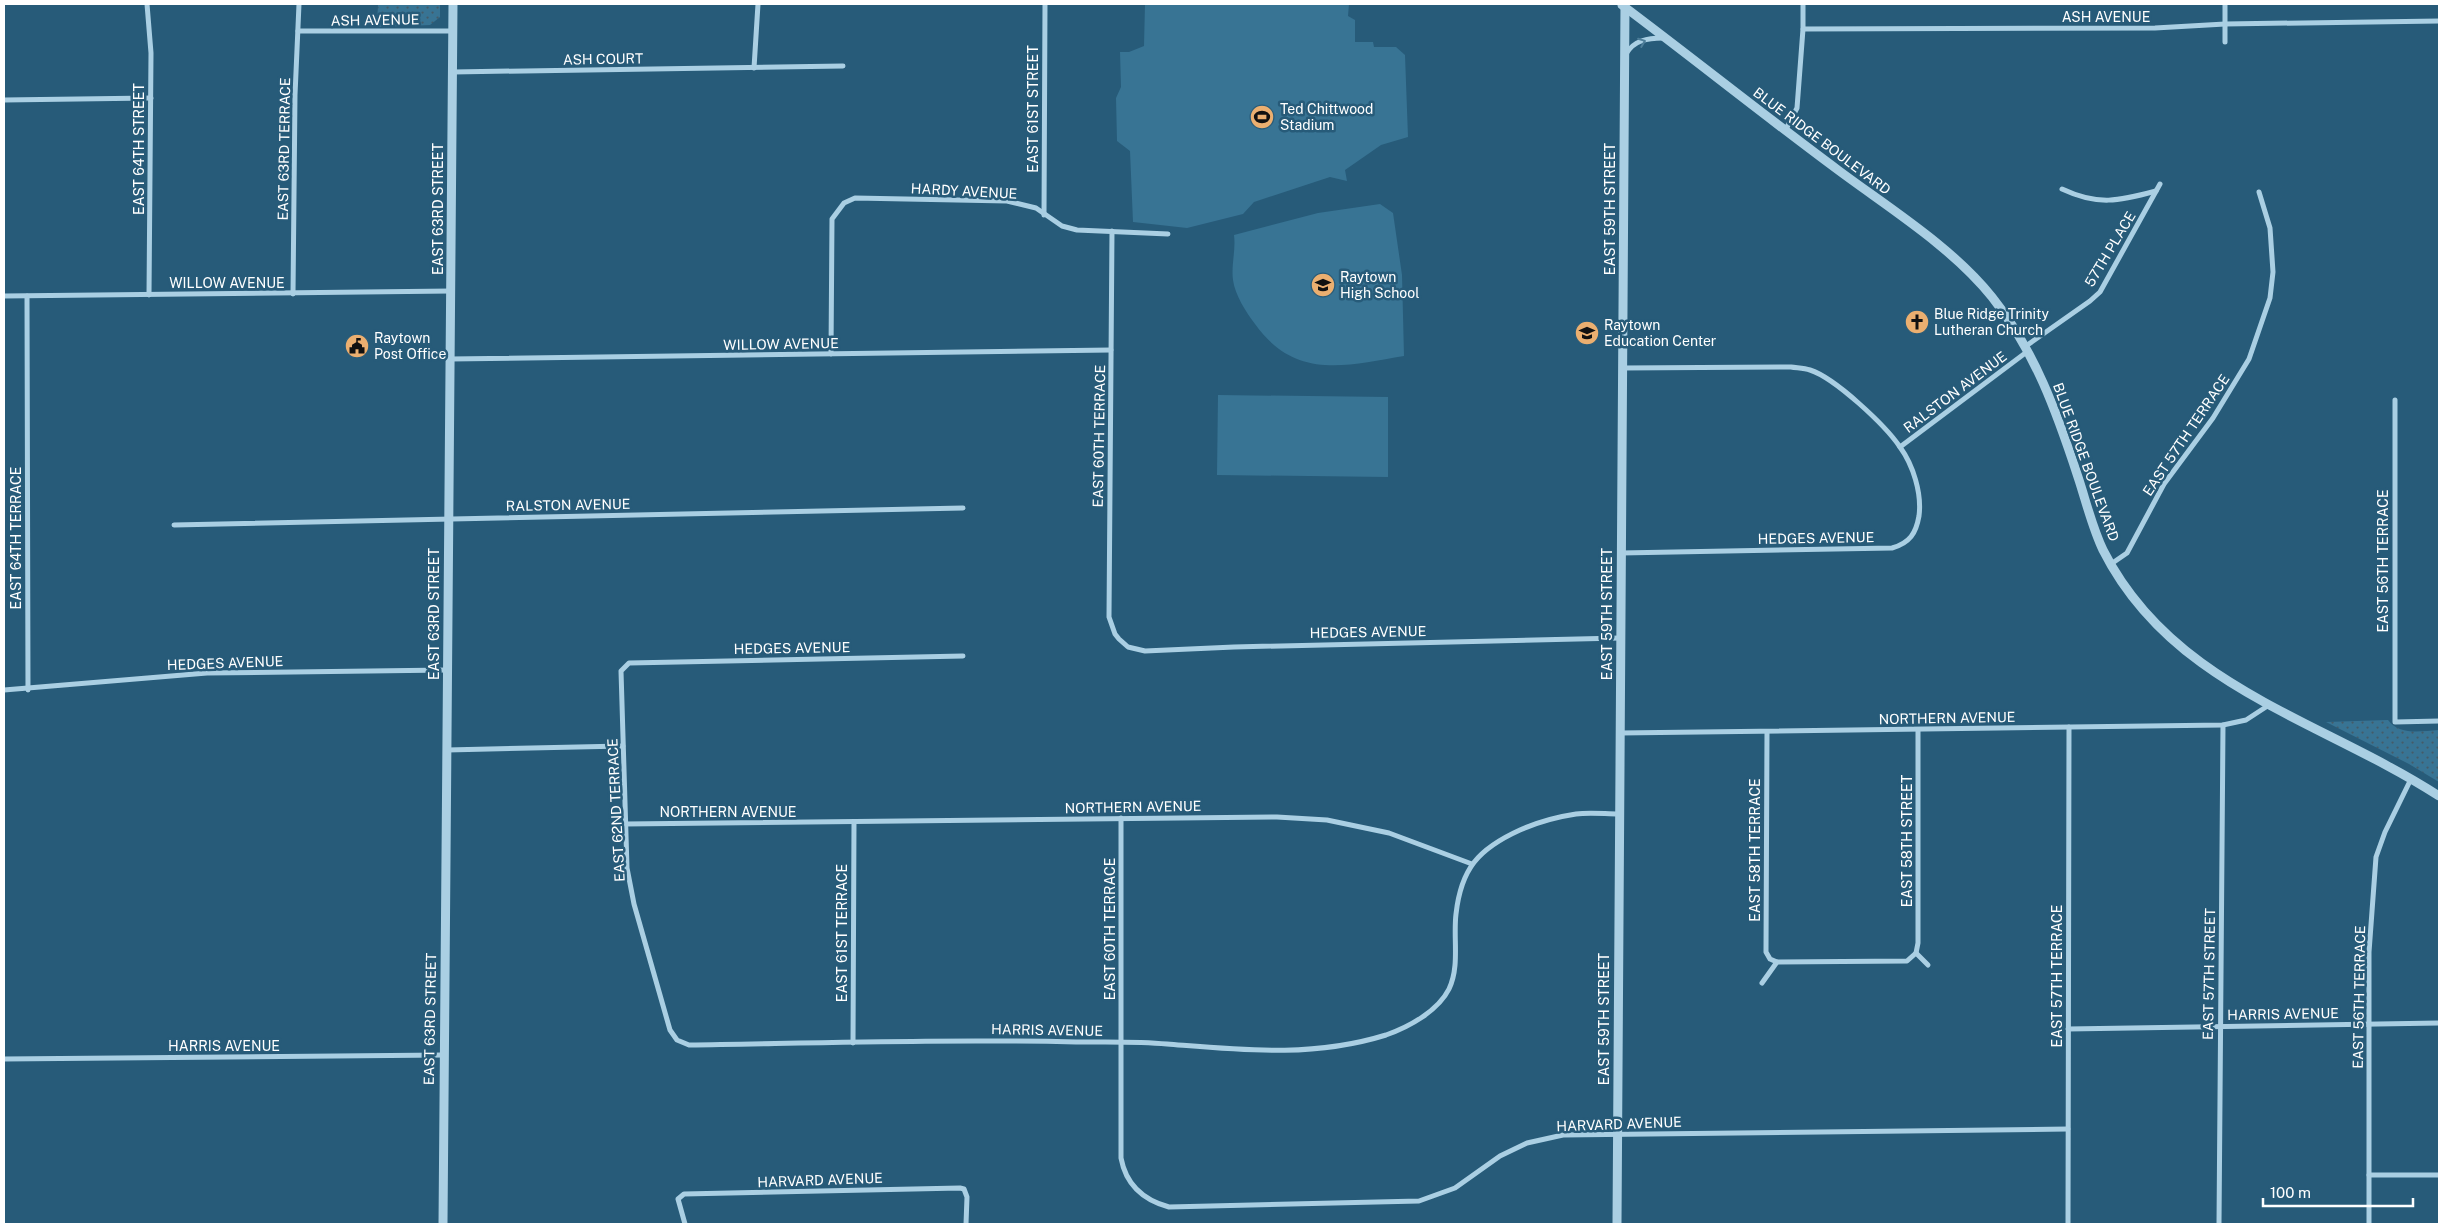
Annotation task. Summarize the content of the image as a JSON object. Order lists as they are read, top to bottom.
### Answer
{
  "streets": {
    "street": [
      "ASH AVENUE",
      "ASH COURT",
      "EAST 61ST STREET",
      "BLUE RIDGE BOULEVARD",
      "EAST 64TH STREET",
      "EAST 63RD TERRACE",
      "HARDY AVENUE",
      "EAST 63RD STREET",
      "EAST 59TH STREET",
      "57TH PLACE",
      "WILLOW AVENUE",
      "RALSTON AVENUE",
      "EAST 57TH TERRACE",
      "EAST 60TH TERRACE",
      "EAST 64TH TERRACE",
      "HEDGES AVENUE",
      "EAST 56TH TERRACE",
      "NORTHERN AVENUE",
      "EAST 62ND TERRACE",
      "EAST 58TH STREET",
      "EAST 58TH TERRACE",
      "EAST 61ST TERRACE",
      "EAST 57TH STREET",
      "HARRIS AVENUE",
      "HARVARD AVENUE"
    ]
  },
  "crossings": [
    ["ASH AVENUE", "EAST 63RD TERRACE"],
    ["ASH AVENUE", "EAST 63RD STREET"],
    ["ASH COURT", "EAST 63RD STREET"],
    ["EAST 61ST STREET", "HARDY AVENUE"],
    ["BLUE RIDGE BOULEVARD", "EAST 59TH STREET"],
    ["BLUE RIDGE BOULEVARD", "57TH PLACE"],
    ["BLUE RIDGE BOULEVARD", "RALSTON AVENUE"],
    ["BLUE RIDGE BOULEVARD", "EAST 57TH TERRACE"],
    ["BLUE RIDGE BOULEVARD", "EAST 56TH TERRACE"],
    ["BLUE RIDGE BOULEVARD", "NORTHERN AVENUE"],
    ["EAST 64TH STREET", "WILLOW AVENUE"],
    ["EAST 63RD TERRACE", "WILLOW AVENUE"],
    ["HARDY AVENUE", "WILLOW AVENUE"],
    ["HARDY AVENUE", "EAST 60TH TERRACE"],
    ["EAST 63RD STREET", "WILLOW AVENUE"],
    ["EAST 63RD STREET", "RALSTON AVENUE"],
    ["EAST 63RD STREET", "HEDGES AVENUE"],
    ["EAST 63RD STREET", "HARRIS AVENUE"],
    ["EAST 59TH STREET", "RALSTON AVENUE"],
    ["EAST 59TH STREET", "HEDGES AVENUE"],
    ["EAST 59TH STREET", "NORTHERN AVENUE"],
    ["EAST 59TH STREET", "HARVARD AVENUE"],
    ["57TH PLACE", "RALSTON AVENUE"],
    ["WILLOW AVENUE", "EAST 60TH TERRACE"],
    ["WILLOW AVENUE", "EAST 64TH TERRACE"],
    ["RALSTON AVENUE", "HEDGES AVENUE"],
    ["EAST 57TH TERRACE", "NORTHERN AVENUE"],
    ["EAST 57TH TERRACE", "HARRIS AVENUE"],
    ["EAST 57TH TERRACE", "HARVARD AVENUE"],
    ["EAST 60TH TERRACE", "HEDGES AVENUE"],
    ["EAST 60TH TERRACE", "NORTHERN AVENUE"],
    ["EAST 60TH TERRACE", "HARRIS AVENUE"],
    ["EAST 60TH TERRACE", "HARVARD AVENUE"],
    ["EAST 64TH TERRACE", "HEDGES AVENUE"],
    ["HEDGES AVENUE", "EAST 62ND TERRACE"],
    ["EAST 56TH TERRACE", "HARRIS AVENUE"],
    ["NORTHERN AVENUE", "EAST 62ND TERRACE"],
    ["NORTHERN AVENUE", "EAST 58TH STREET"],
    ["NORTHERN AVENUE", "EAST 58TH TERRACE"],
    ["NORTHERN AVENUE", "EAST 61ST TERRACE"],
    ["NORTHERN AVENUE", "EAST 57TH STREET"],
    ["NORTHERN AVENUE", "HARRIS AVENUE"],
    ["EAST 62ND TERRACE", "HARRIS AVENUE"],
    ["EAST 61ST TERRACE", "HARRIS AVENUE"],
    ["EAST 57TH STREET", "HARRIS AVENUE"]
  ],
  "places": {
    "sports": ["Ted Chittwood Stadium"],
    "school or university": ["Raytown High School", "Raytown Education Center"],
    "church": ["Blue Ridge Trinity Lutheran Church"],
    "public building": ["Raytown Post Office"]
  },
  "scale_bar": "100 m"
}
